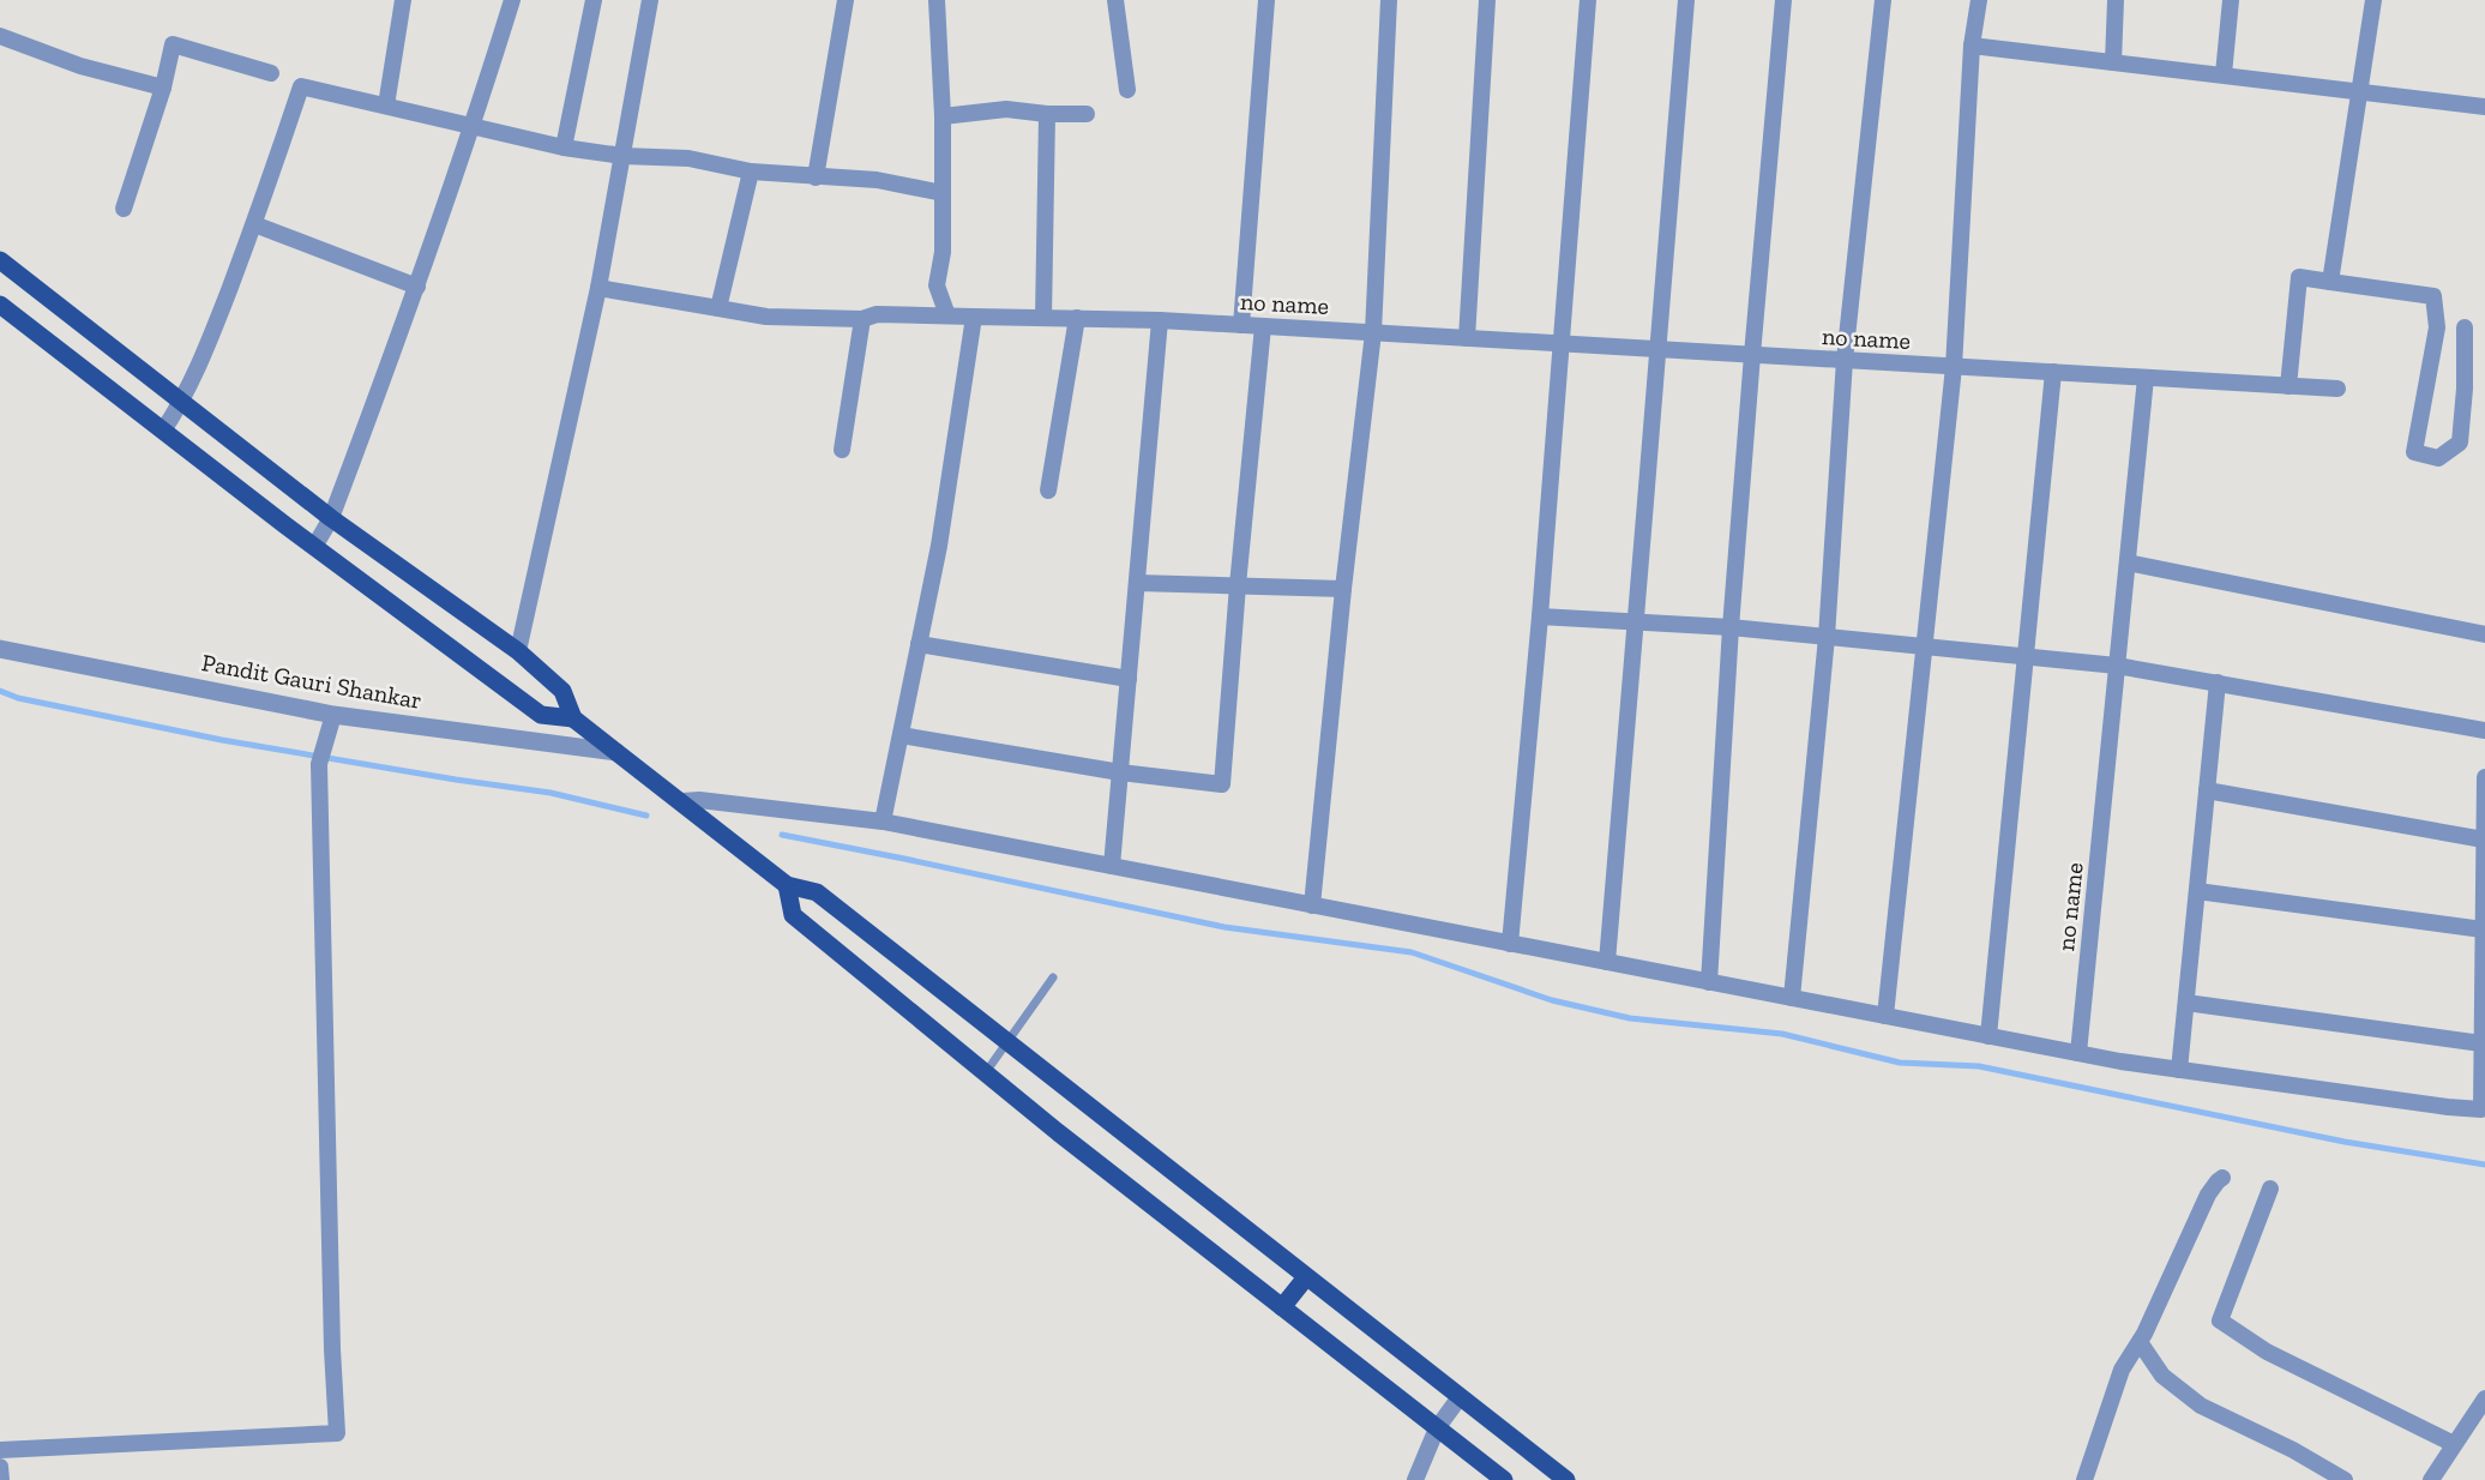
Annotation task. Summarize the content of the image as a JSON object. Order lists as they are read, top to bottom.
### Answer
{
  "streets": {
    "street": ["no name", "Pandit Gauri Shankar"]
  }
}
